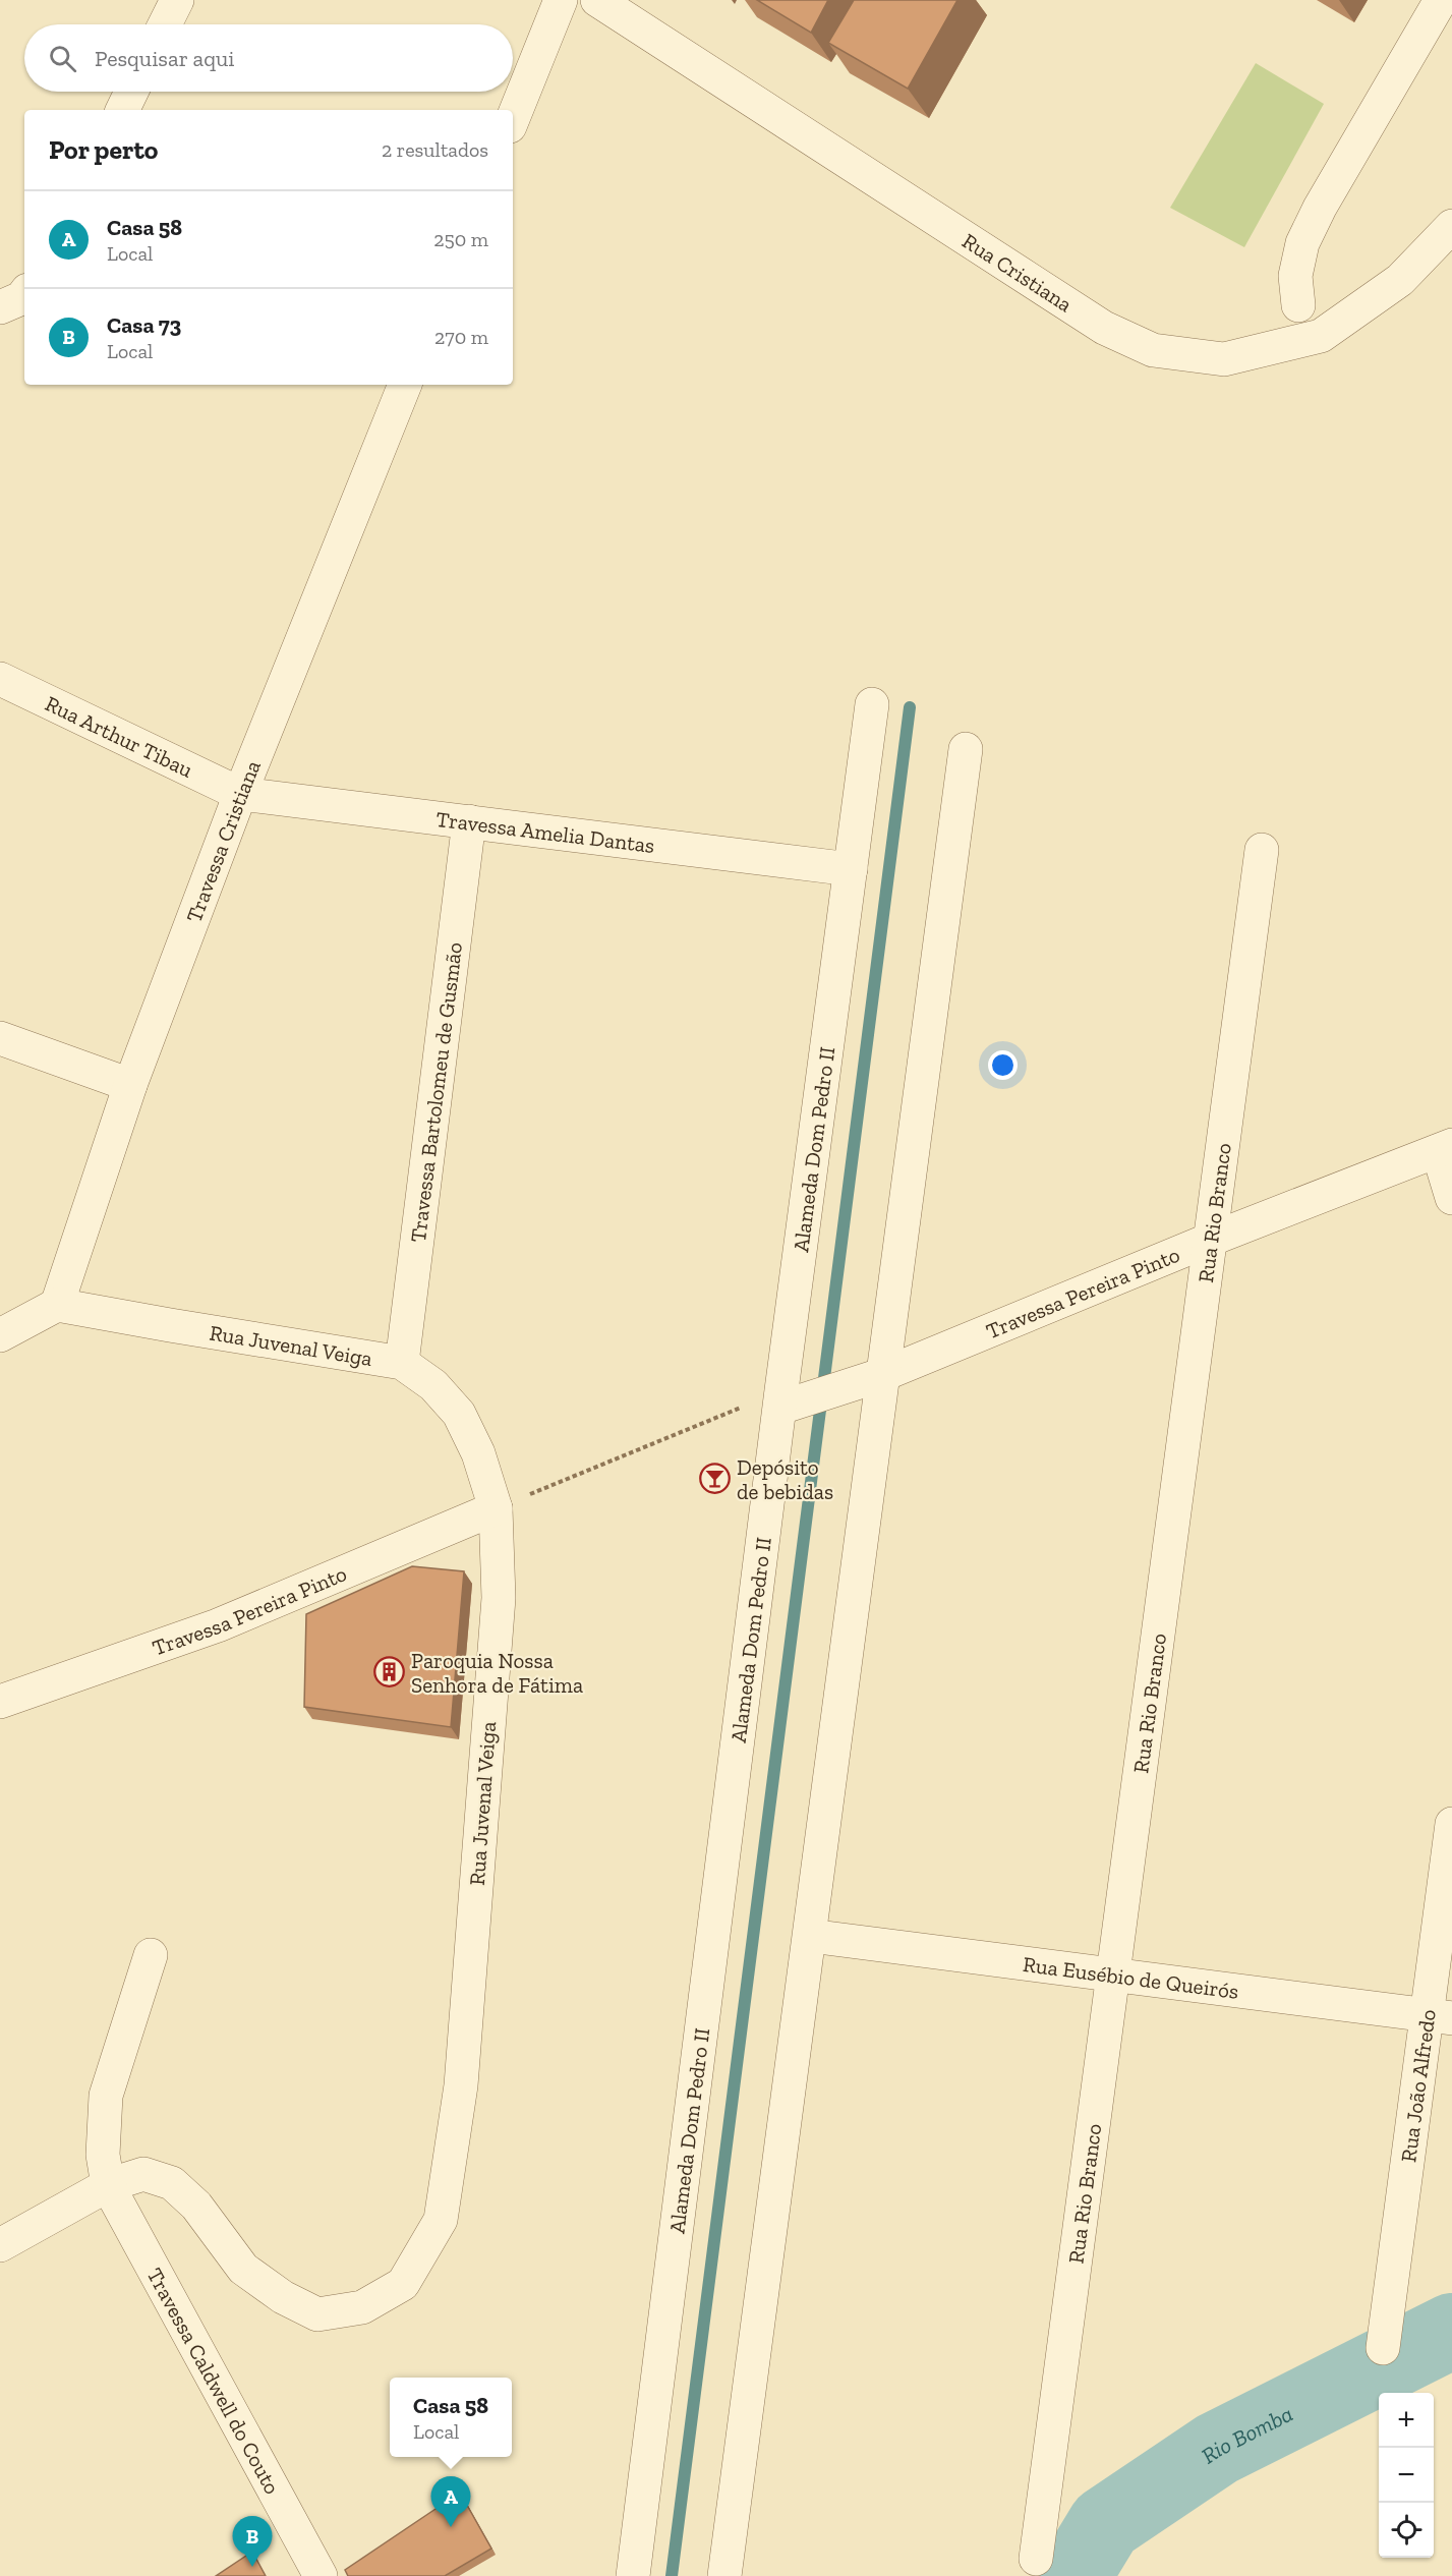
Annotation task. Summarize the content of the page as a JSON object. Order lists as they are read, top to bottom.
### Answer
{
  "streets": {
    "street": [
      "Rua Cristiana",
      "Rua Arthur Tibau",
      "Travessa Amelia Dantas",
      "Travessa Cristiana",
      "Travessa Bartolomeu de Gusmão",
      "Alameda Dom Pedro II",
      "Rua Rio Branco",
      "Travessa Pereira Pinto",
      "Rua Juvenal Veiga",
      "Rua Eusébio de Queirós",
      "Rua João Alfredo",
      "Travessa Caldwell do Couto"
    ]
  },
  "crossings": [
    ["Rua Arthur Tibau", "Travessa Amelia Dantas"],
    ["Rua Arthur Tibau", "Travessa Cristiana"],
    ["Travessa Amelia Dantas", "Travessa Cristiana"],
    ["Travessa Amelia Dantas", "Travessa Bartolomeu de Gusmão"],
    ["Travessa Amelia Dantas", "Alameda Dom Pedro II"],
    ["Travessa Cristiana", "Rua Juvenal Veiga"],
    ["Travessa Bartolomeu de Gusmão", "Rua Juvenal Veiga"],
    ["Rua Rio Branco", "Travessa Pereira Pinto"],
    ["Rua Rio Branco", "Rua Eusébio de Queirós"],
    ["Travessa Pereira Pinto", "Rua Juvenal Veiga"],
    ["Rua Juvenal Veiga", "Travessa Caldwell do Couto"],
    ["Rua Eusébio de Queirós", "Rua João Alfredo"]
  ],
  "water": ["Rio Bomba"],
  "places": {
    "bar": ["Depósito de bebidas"],
    "building": ["Paroquia Nossa Senhora de Fátima"]
  },
  "page": {
    "search": "Pesquisar aqui",
    "heading": ["Por perto", "2 resultados"],
    "list": [
      {
        "mark": "A",
        "name": "Casa 58",
        "note": "Local",
        "value": "250 m"
      },
      {
        "mark": "B",
        "name": "Casa 73",
        "note": "Local",
        "value": "270 m"
      }
    ],
    "popup": ["Casa 58", "Local"],
    "map_buttons": ["+", "−"],
    "pins": ["A", "B"]
  }
}
